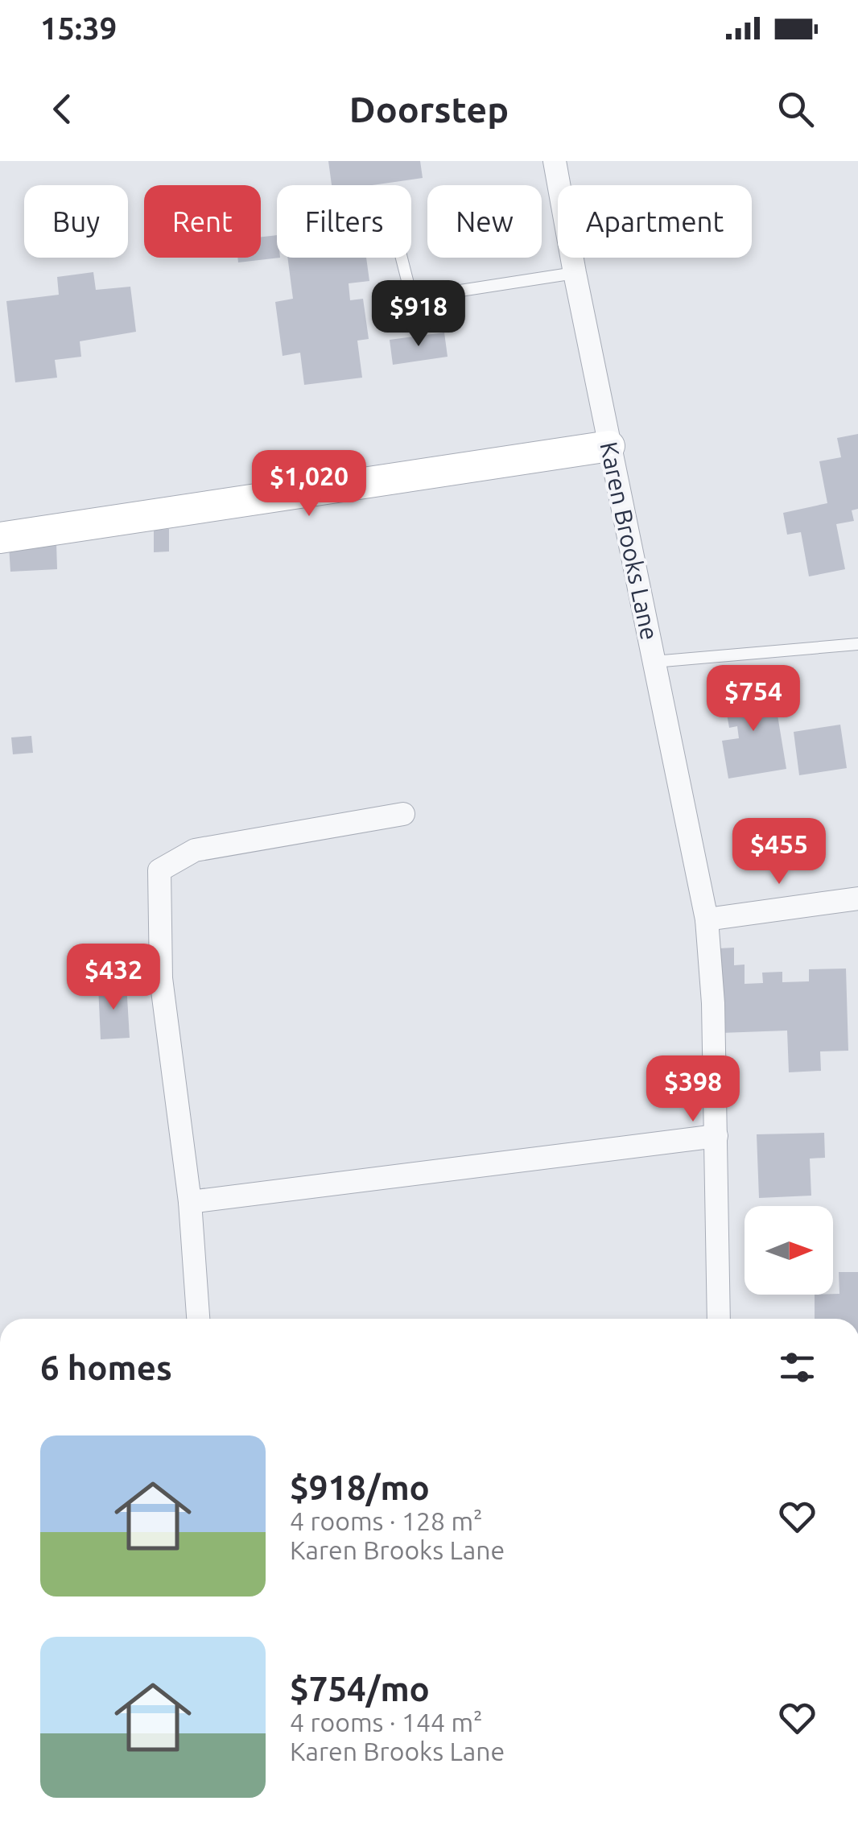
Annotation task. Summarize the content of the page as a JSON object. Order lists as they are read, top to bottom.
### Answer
{
  "streets": {
    "street": ["Karen Brooks Lane"]
  },
  "north": "right",
  "page": {
    "status": "15:39",
    "header": "Doorstep",
    "chip": [
      "Buy",
      "Rent",
      "Filters",
      "New",
      "Apartment"
    ],
    "price": [
      "$918",
      "$1,020",
      "$754",
      "$455",
      "$432",
      "$398"
    ],
    "heading": "6 homes",
    "list": [
      {
        "name": "$918/mo",
        "note": "4 rooms · 128 m² · Karen Brooks Lane"
      },
      {
        "name": "$754/mo",
        "note": "4 rooms · 144 m² · Karen Brooks Lane"
      }
    ]
  }
}
